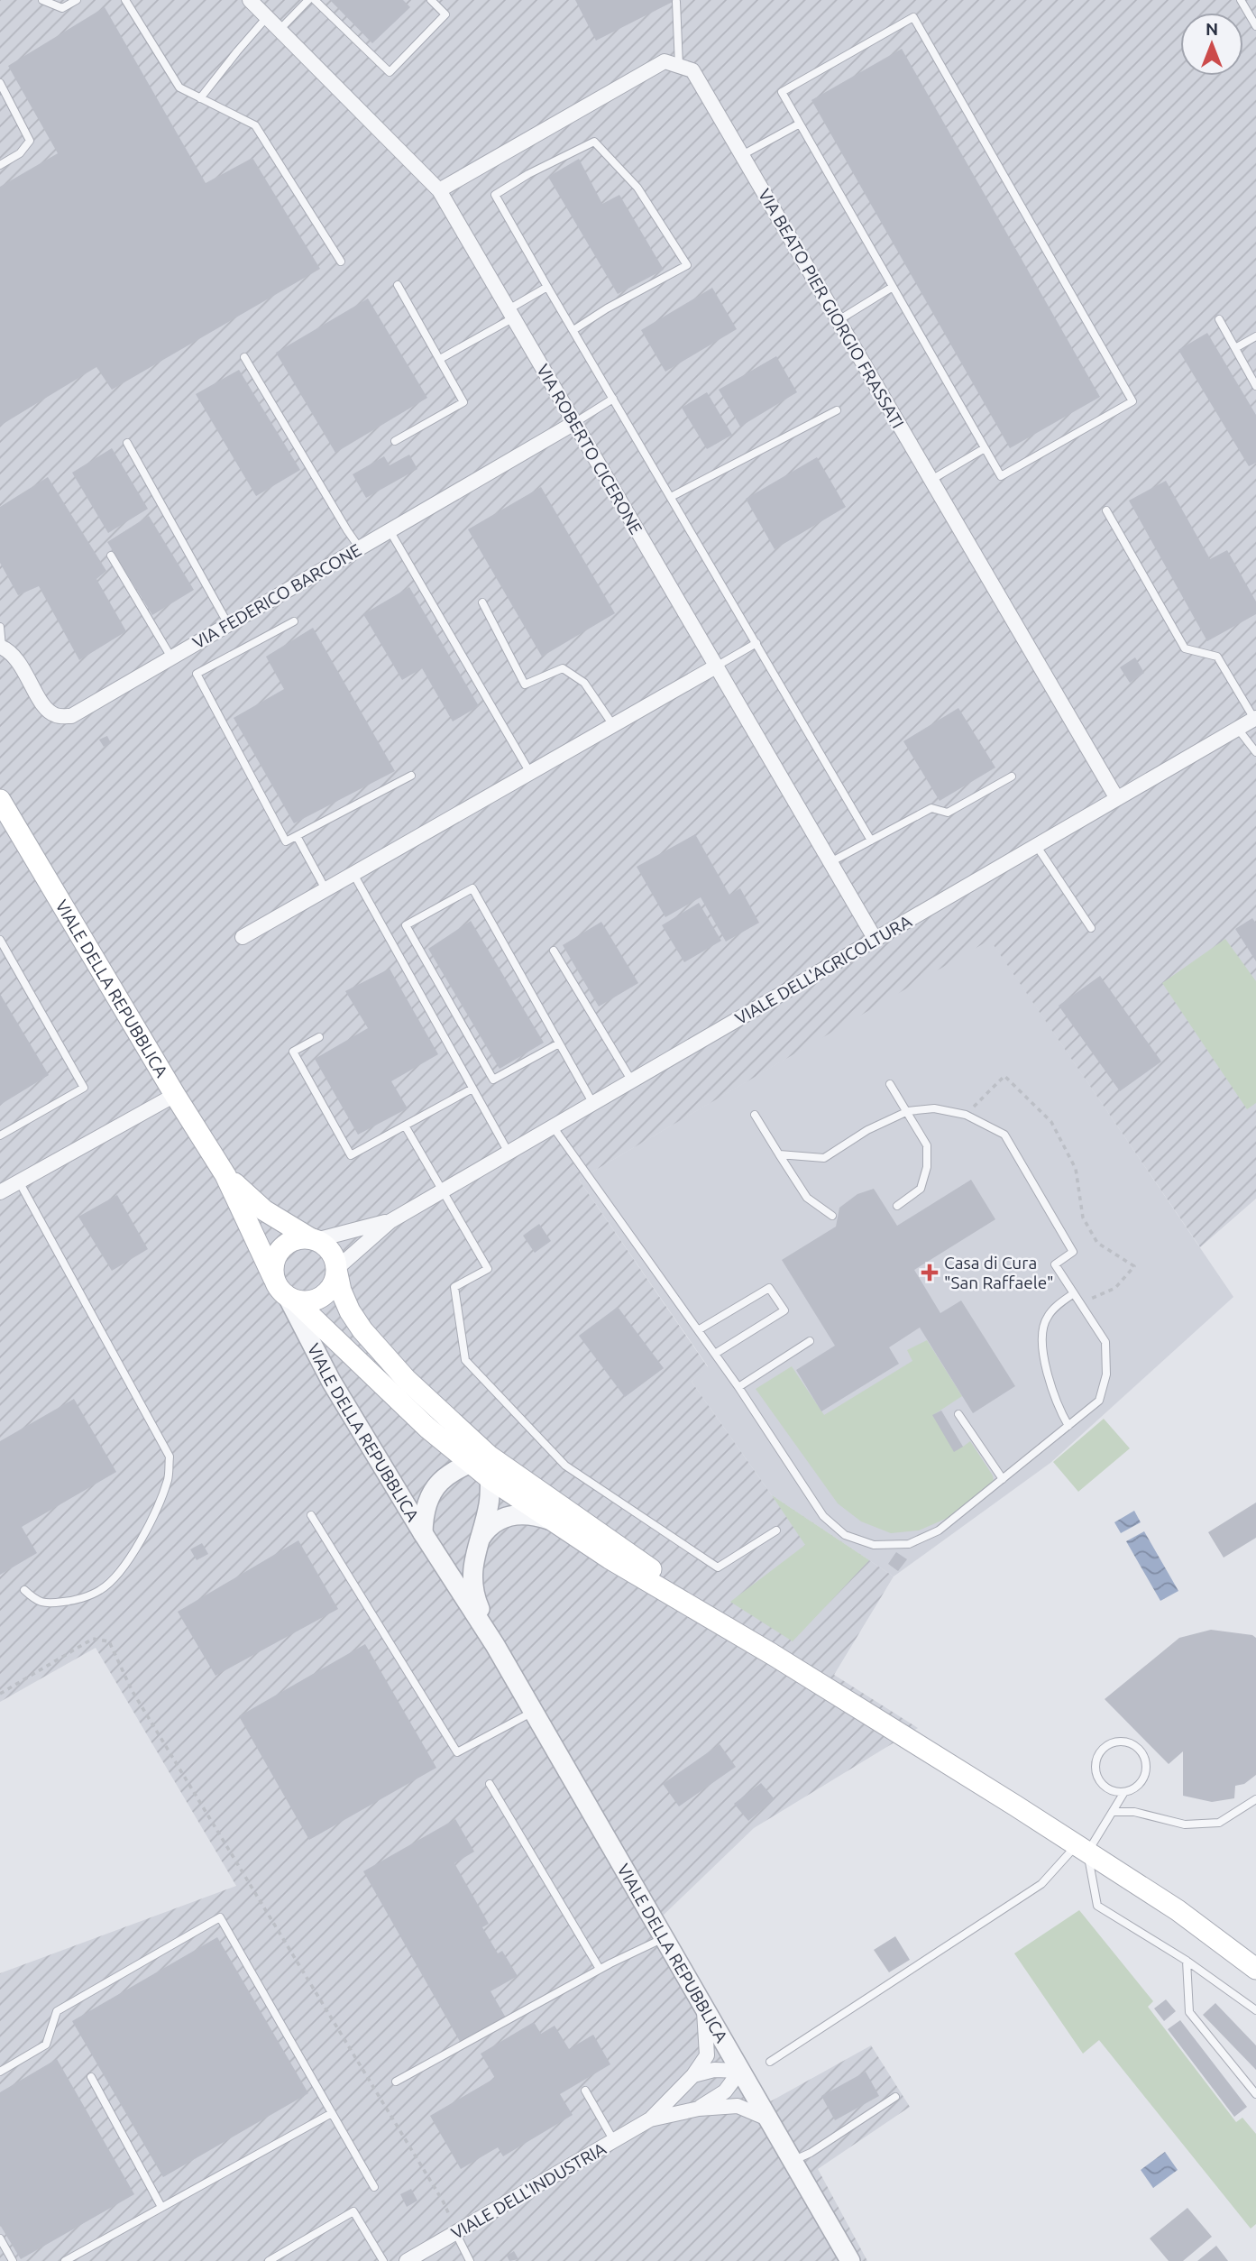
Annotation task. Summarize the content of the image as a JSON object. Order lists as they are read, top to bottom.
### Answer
{
  "streets": {
    "main road": ["VIALE DELLA REPUBBLICA"],
    "street": [
      "VIA BEATO PIER GIORGIO FRASSATI",
      "VIA ROBERTO CICERONE",
      "VIA FEDERICO BARCONE",
      "VIALE DELL'AGRICOLTURA",
      "VIALE DELL'INDUSTRIA"
    ]
  },
  "crossings": [
    ["VIA BEATO PIER GIORGIO FRASSATI", "VIALE DELL'AGRICOLTURA"],
    ["VIA ROBERTO CICERONE", "VIA FEDERICO BARCONE"],
    ["VIA ROBERTO CICERONE", "VIALE DELL'AGRICOLTURA"],
    ["VIALE DELL'AGRICOLTURA", "VIALE DELLA REPUBBLICA"],
    ["VIALE DELLA REPUBBLICA", "VIALE DELL'INDUSTRIA"]
  ],
  "places": {
    "health": ["Casa di Cura \"San Raffaele\""]
  },
  "north": "top"
}
